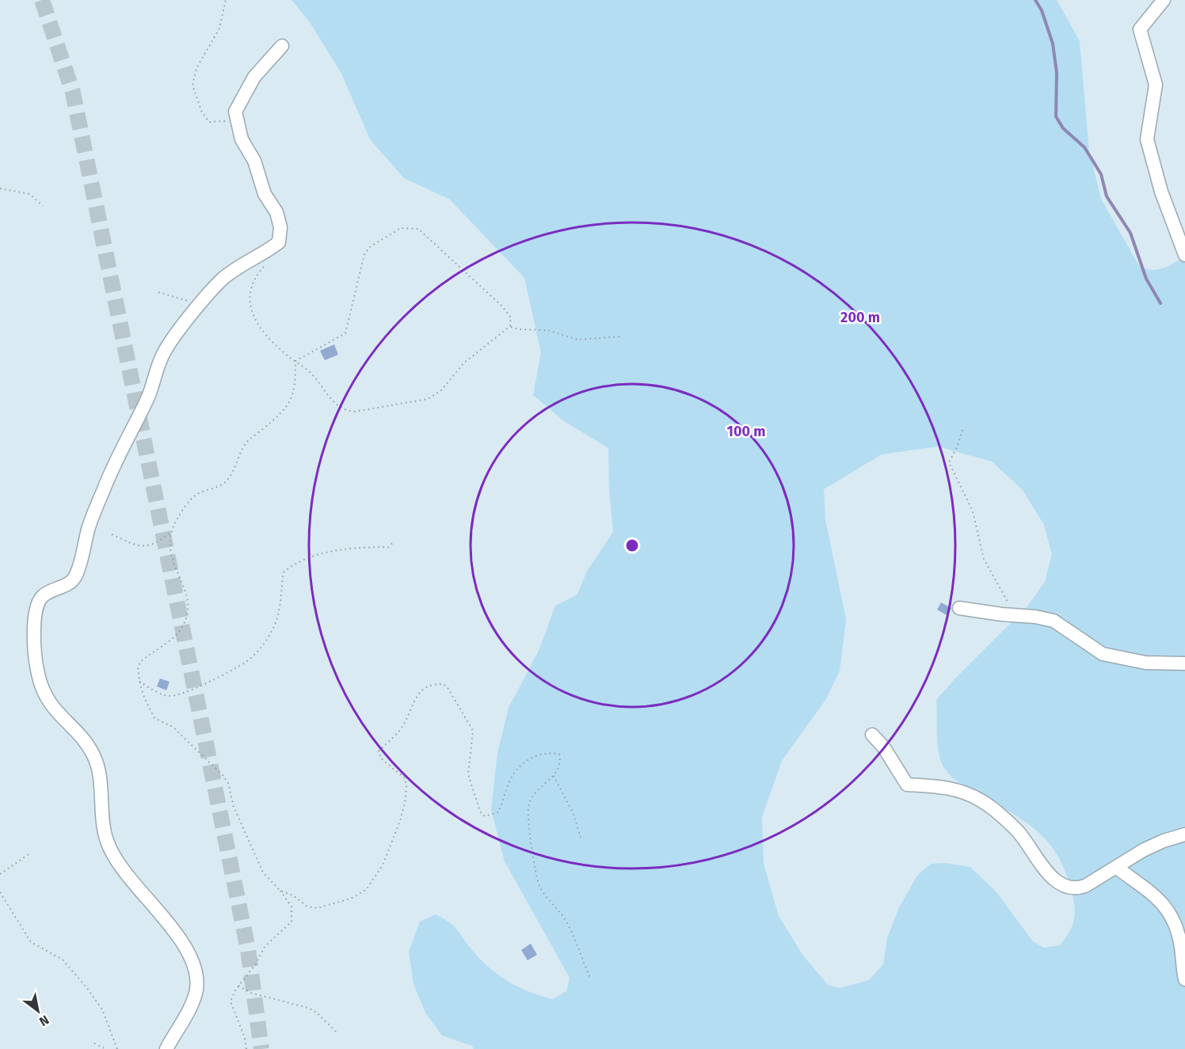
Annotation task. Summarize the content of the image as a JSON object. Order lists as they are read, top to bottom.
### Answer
{
  "north": "bottom right",
  "rings": ["200 m", "100 m"]
}
